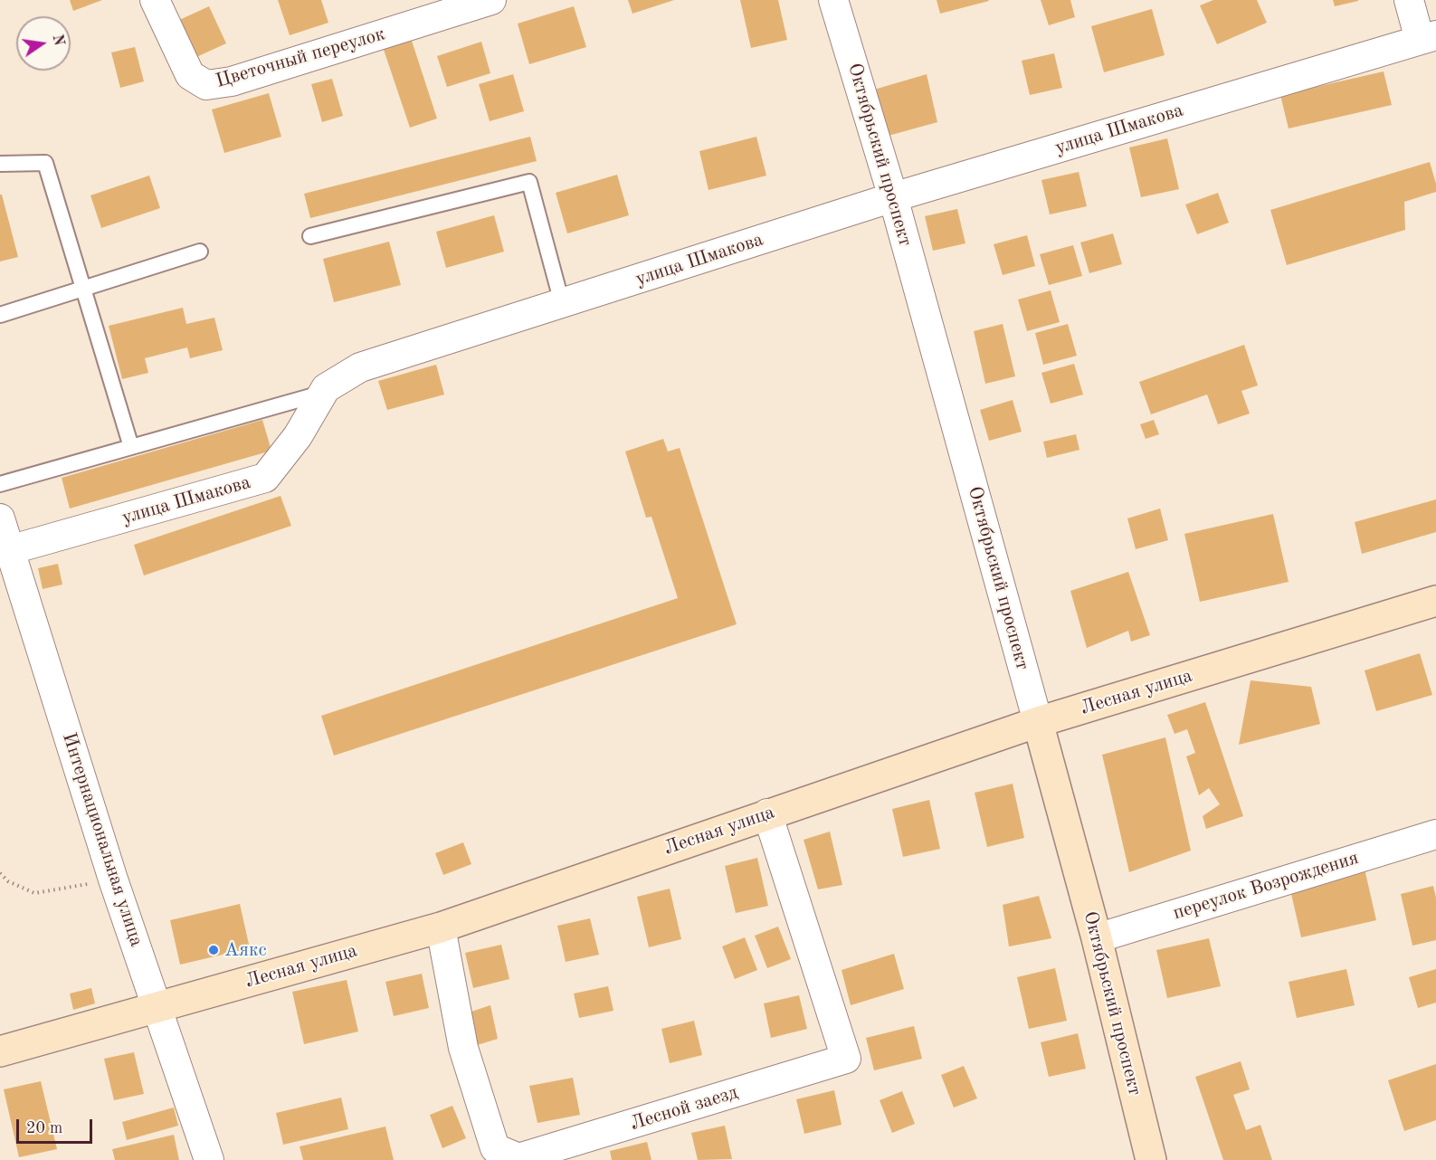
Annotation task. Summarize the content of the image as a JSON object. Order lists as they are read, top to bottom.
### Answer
{
  "streets": {
    "street": [
      "Цветочный переулок",
      "улица Шмакова",
      "Октябрьский проспект",
      "Лесная улица",
      "Интернациональная улица",
      "переулок Возрождения",
      "Лесной заезд"
    ]
  },
  "crossings": [
    ["улица Шмакова", "Октябрьский проспект"],
    ["улица Шмакова", "Интернациональная улица"],
    ["Октябрьский проспект", "Лесная улица"],
    ["Октябрьский проспект", "переулок Возрождения"],
    ["Лесная улица", "Интернациональная улица"],
    ["Лесная улица", "Лесной заезд"]
  ],
  "places": ["Аякс"],
  "scale_bar": "20 m",
  "north": "right"
}
